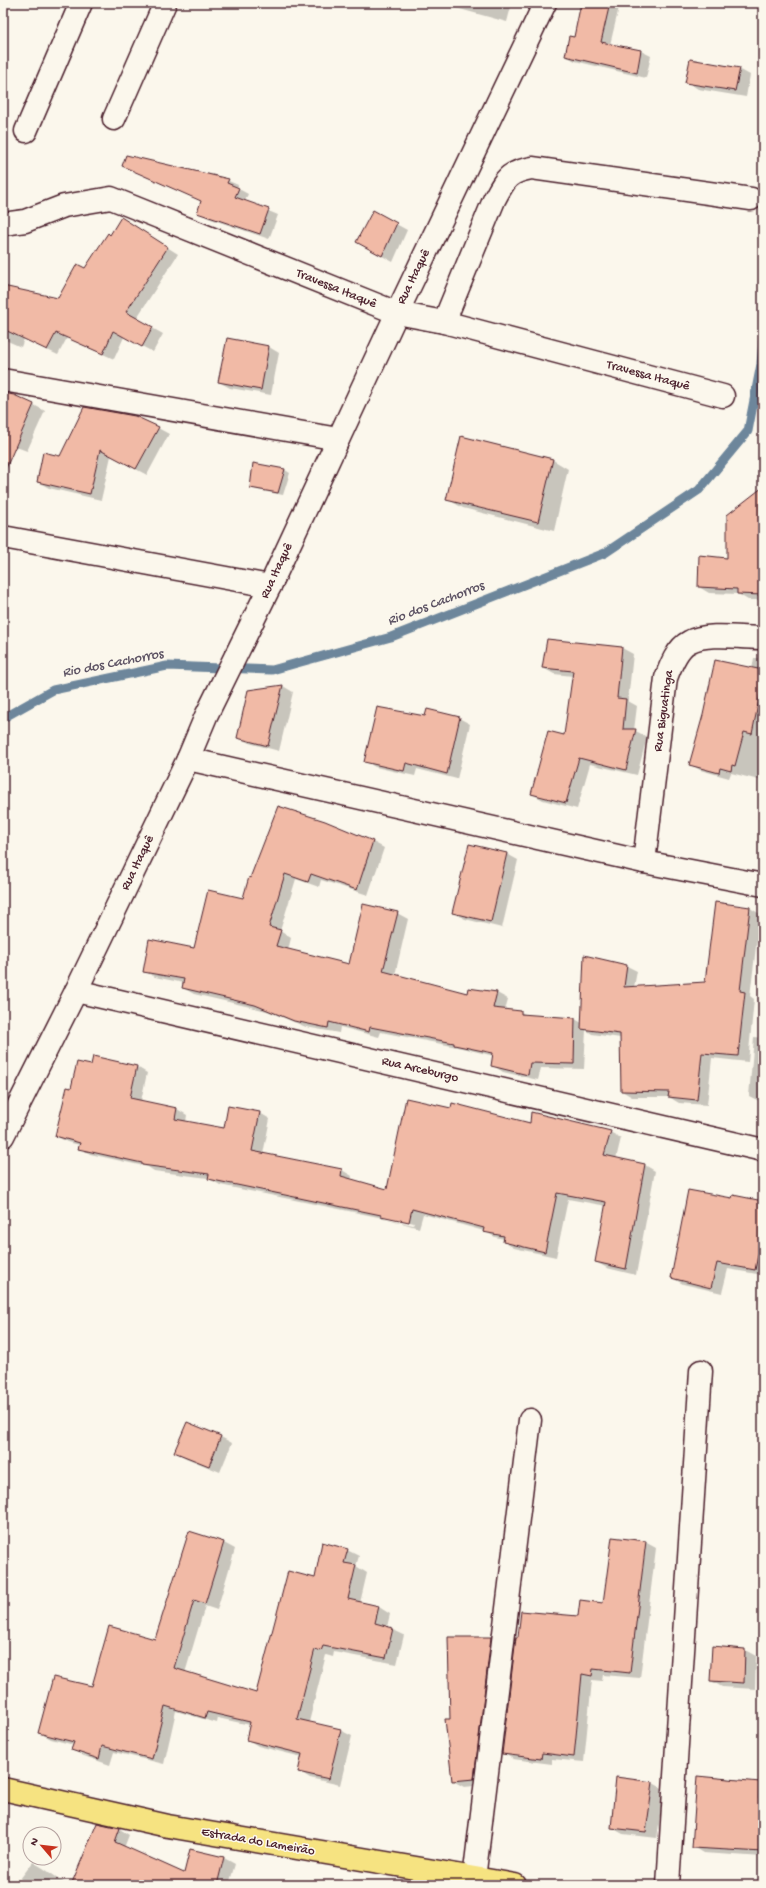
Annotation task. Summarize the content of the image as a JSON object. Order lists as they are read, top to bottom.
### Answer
{
  "streets": {
    "main road": ["Estrada do Lameirão"],
    "street": [
      "Rua Itaquê",
      "Travessa Itaquê",
      "Rua Biguatinga",
      "Rua Arceburgo"
    ]
  },
  "crossings": [
    ["Rua Itaquê", "Travessa Itaquê"],
    ["Rua Itaquê", "Rua Arceburgo"]
  ],
  "water": ["Rio dos Cachorros"],
  "north": "top left"
}
